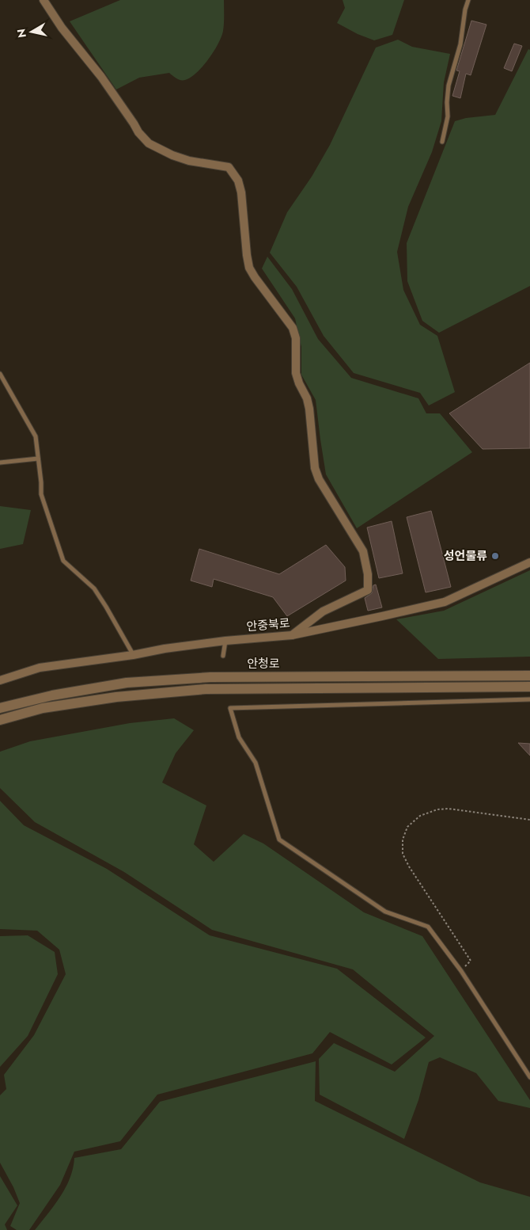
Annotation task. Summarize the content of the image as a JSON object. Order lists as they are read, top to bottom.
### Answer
{
  "streets": {
    "street": ["안중북로", "안청로"]
  },
  "places": ["성언물류"],
  "north": "left"
}
